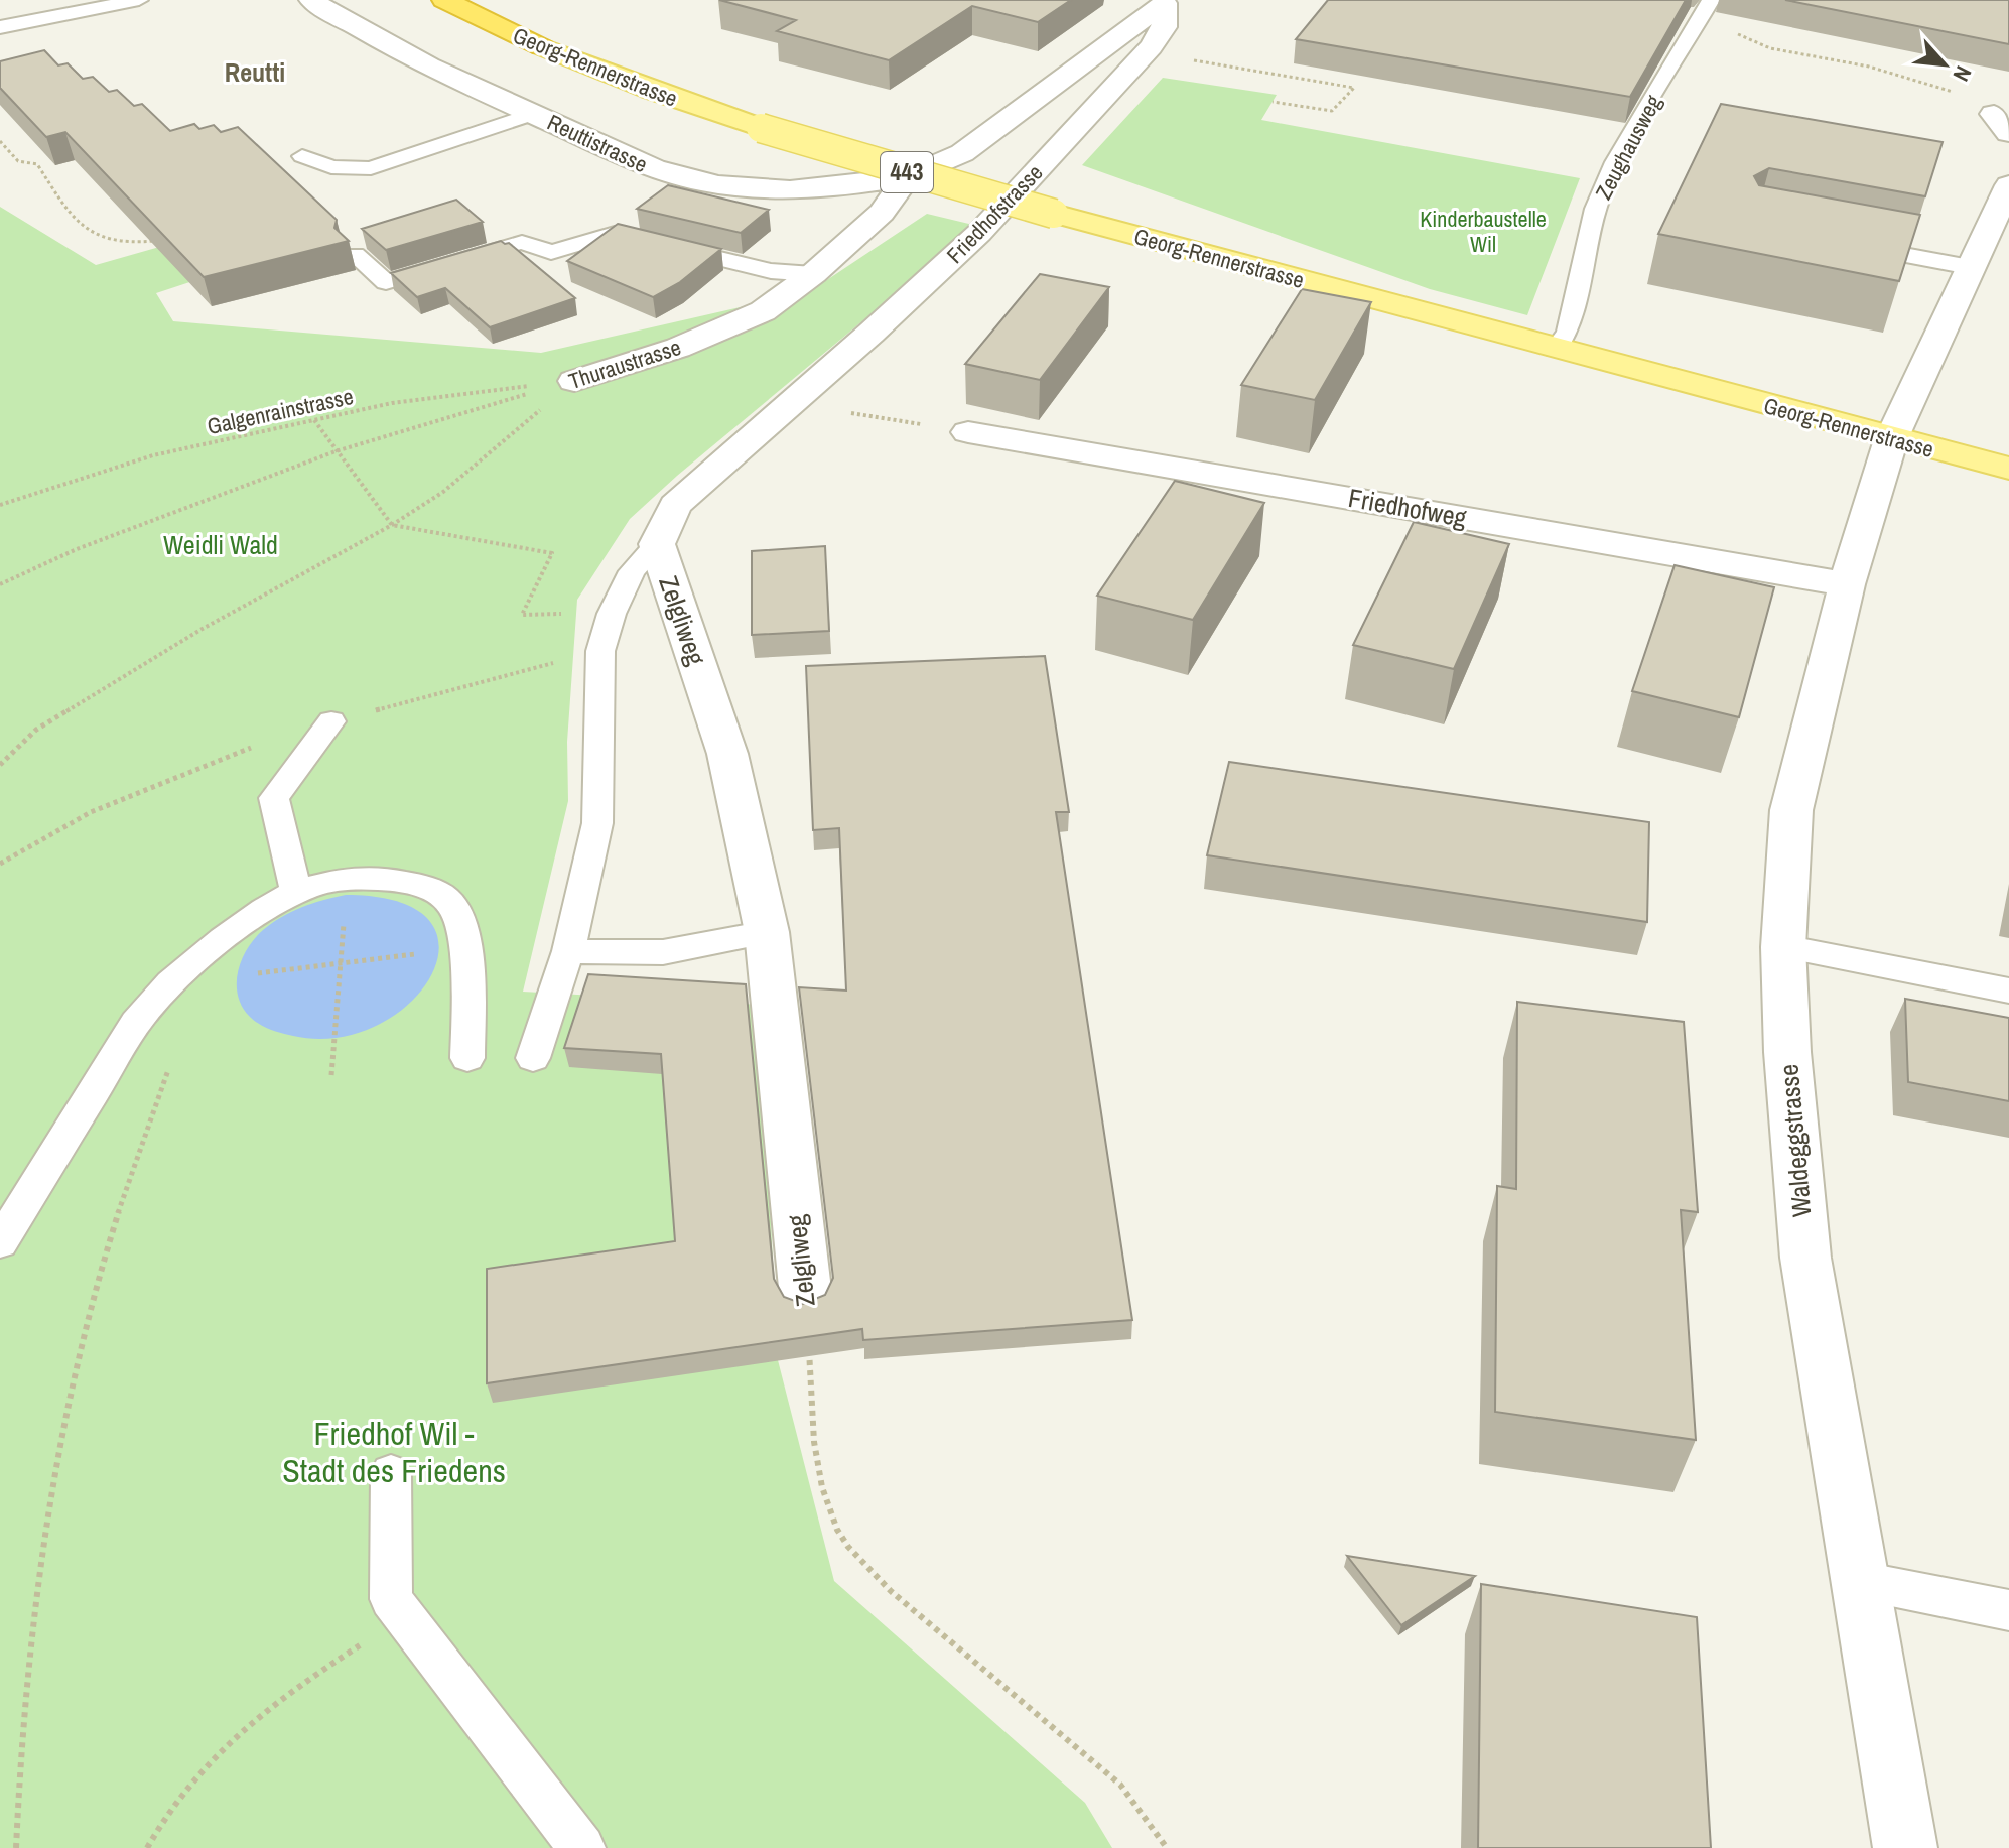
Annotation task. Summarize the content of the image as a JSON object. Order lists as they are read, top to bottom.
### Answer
{
  "streets": {
    "highway": ["Georg-Rennerstrasse", "443"],
    "street": [
      "Reuttistrasse",
      "Friedhofstrasse",
      "Thuraustrasse",
      "Friedhofweg",
      "Zelgliweg",
      "Waldeggstrasse"
    ],
    "lane": ["Zeughausweg"],
    "path": ["Galgenrainstrasse"]
  },
  "crossings": [
    ["Georg-Rennerstrasse", "Zeughausweg"],
    ["Georg-Rennerstrasse", "Waldeggstrasse"],
    ["Reuttistrasse", "Thuraustrasse"],
    ["Friedhofstrasse", "Zelgliweg"],
    ["Thuraustrasse", "Galgenrainstrasse"],
    ["Friedhofweg", "Waldeggstrasse"]
  ],
  "districts": ["Reutti"],
  "parks": ["Kinderbaustelle Wil", "Weidli Wald", "Friedhof Wil - Stadt des Friedens"],
  "north": "bottom right"
}
